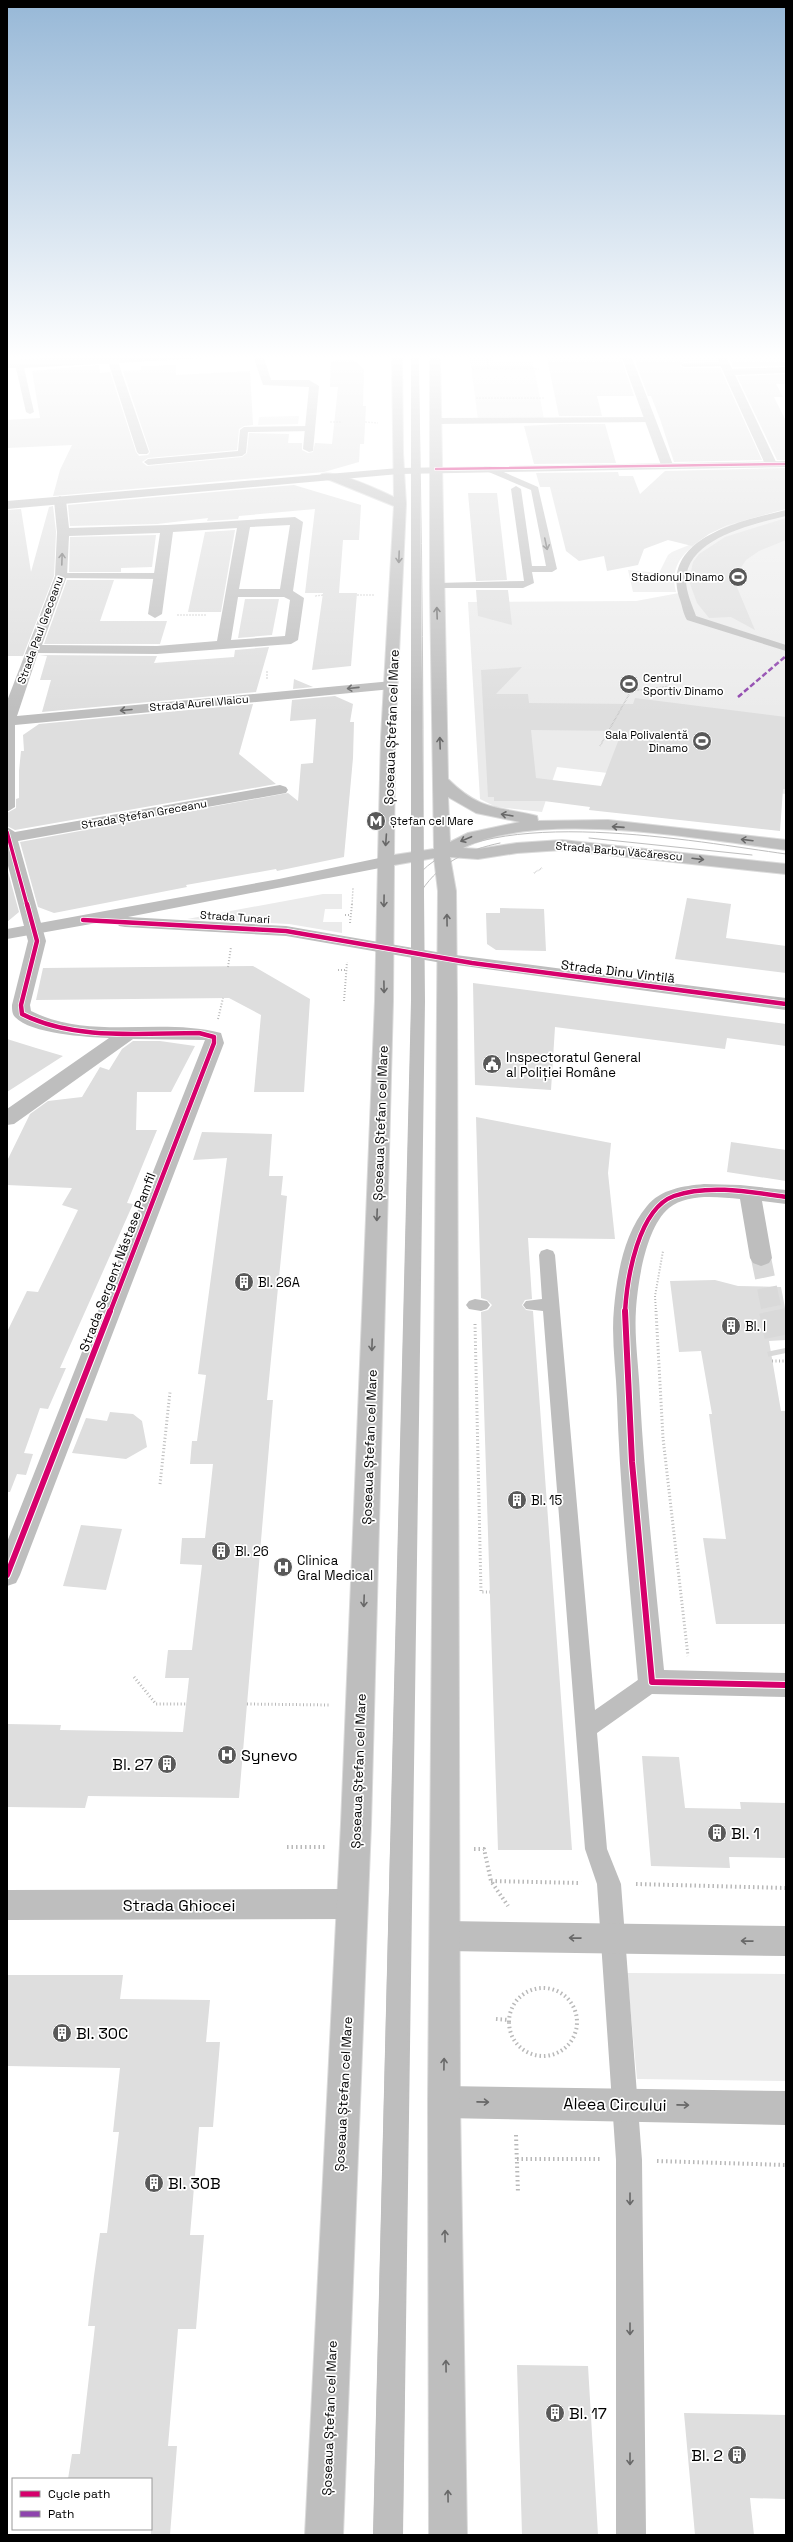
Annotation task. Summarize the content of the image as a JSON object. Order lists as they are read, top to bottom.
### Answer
{
  "streets": {
    "street": [
      "Strada Paul Greceanu",
      "Strada Aurel Vlaicu",
      "Șoseaua Ștefan cel Mare",
      "Strada Ștefan Greceanu",
      "Strada Barbu Văcărescu",
      "Strada Tunari",
      "Strada Dinu Vintilă",
      "Strada Sergent Năstase Pamfil",
      "Strada Ghiocei",
      "Aleea Circului"
    ]
  },
  "crossings": [
    ["Strada Paul Greceanu", "Strada Aurel Vlaicu"],
    ["Strada Aurel Vlaicu", "Șoseaua Ștefan cel Mare"],
    ["Șoseaua Ștefan cel Mare", "Strada Tunari"],
    ["Șoseaua Ștefan cel Mare", "Strada Dinu Vintilă"],
    ["Șoseaua Ștefan cel Mare", "Strada Ghiocei"],
    ["Strada Barbu Văcărescu", "Strada Tunari"],
    ["Strada Tunari", "Strada Dinu Vintilă"]
  ],
  "places": {
    "sports": ["Stadionul Dinamo", "Centrul Sportiv Dinamo", "Sala Polivalentă Dinamo"],
    "metro station": ["Ștefan cel Mare"],
    "public building": ["Inspectoratul General al Poliției Române"],
    "building": [
      "Bl. 26A",
      "Bl. I",
      "Bl. 15",
      "Bl. 26",
      "Bl. 27",
      "Bl. 1",
      "Bl. 30C",
      "Bl. 30B",
      "Bl. 17",
      "Bl. 2"
    ],
    "hospital": ["Clinica Gral Medical", "Synevo"]
  },
  "legend": ["Cycle path", "Path"]
}
